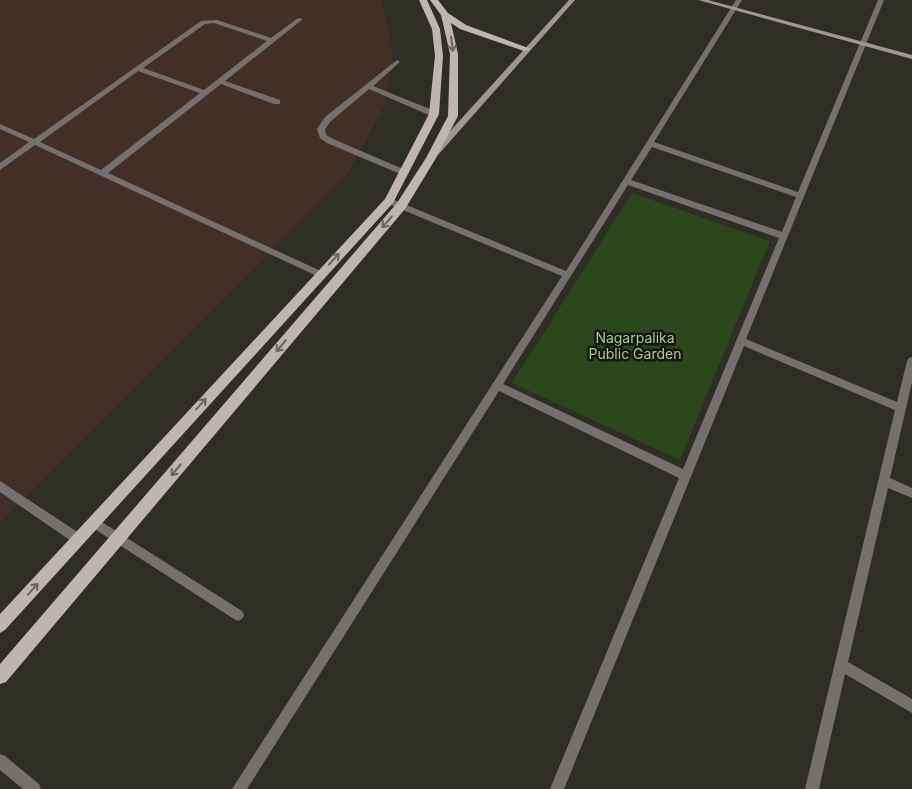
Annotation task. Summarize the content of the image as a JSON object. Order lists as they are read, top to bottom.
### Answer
{
  "parks": ["Nagarpalika Public Garden"]
}
